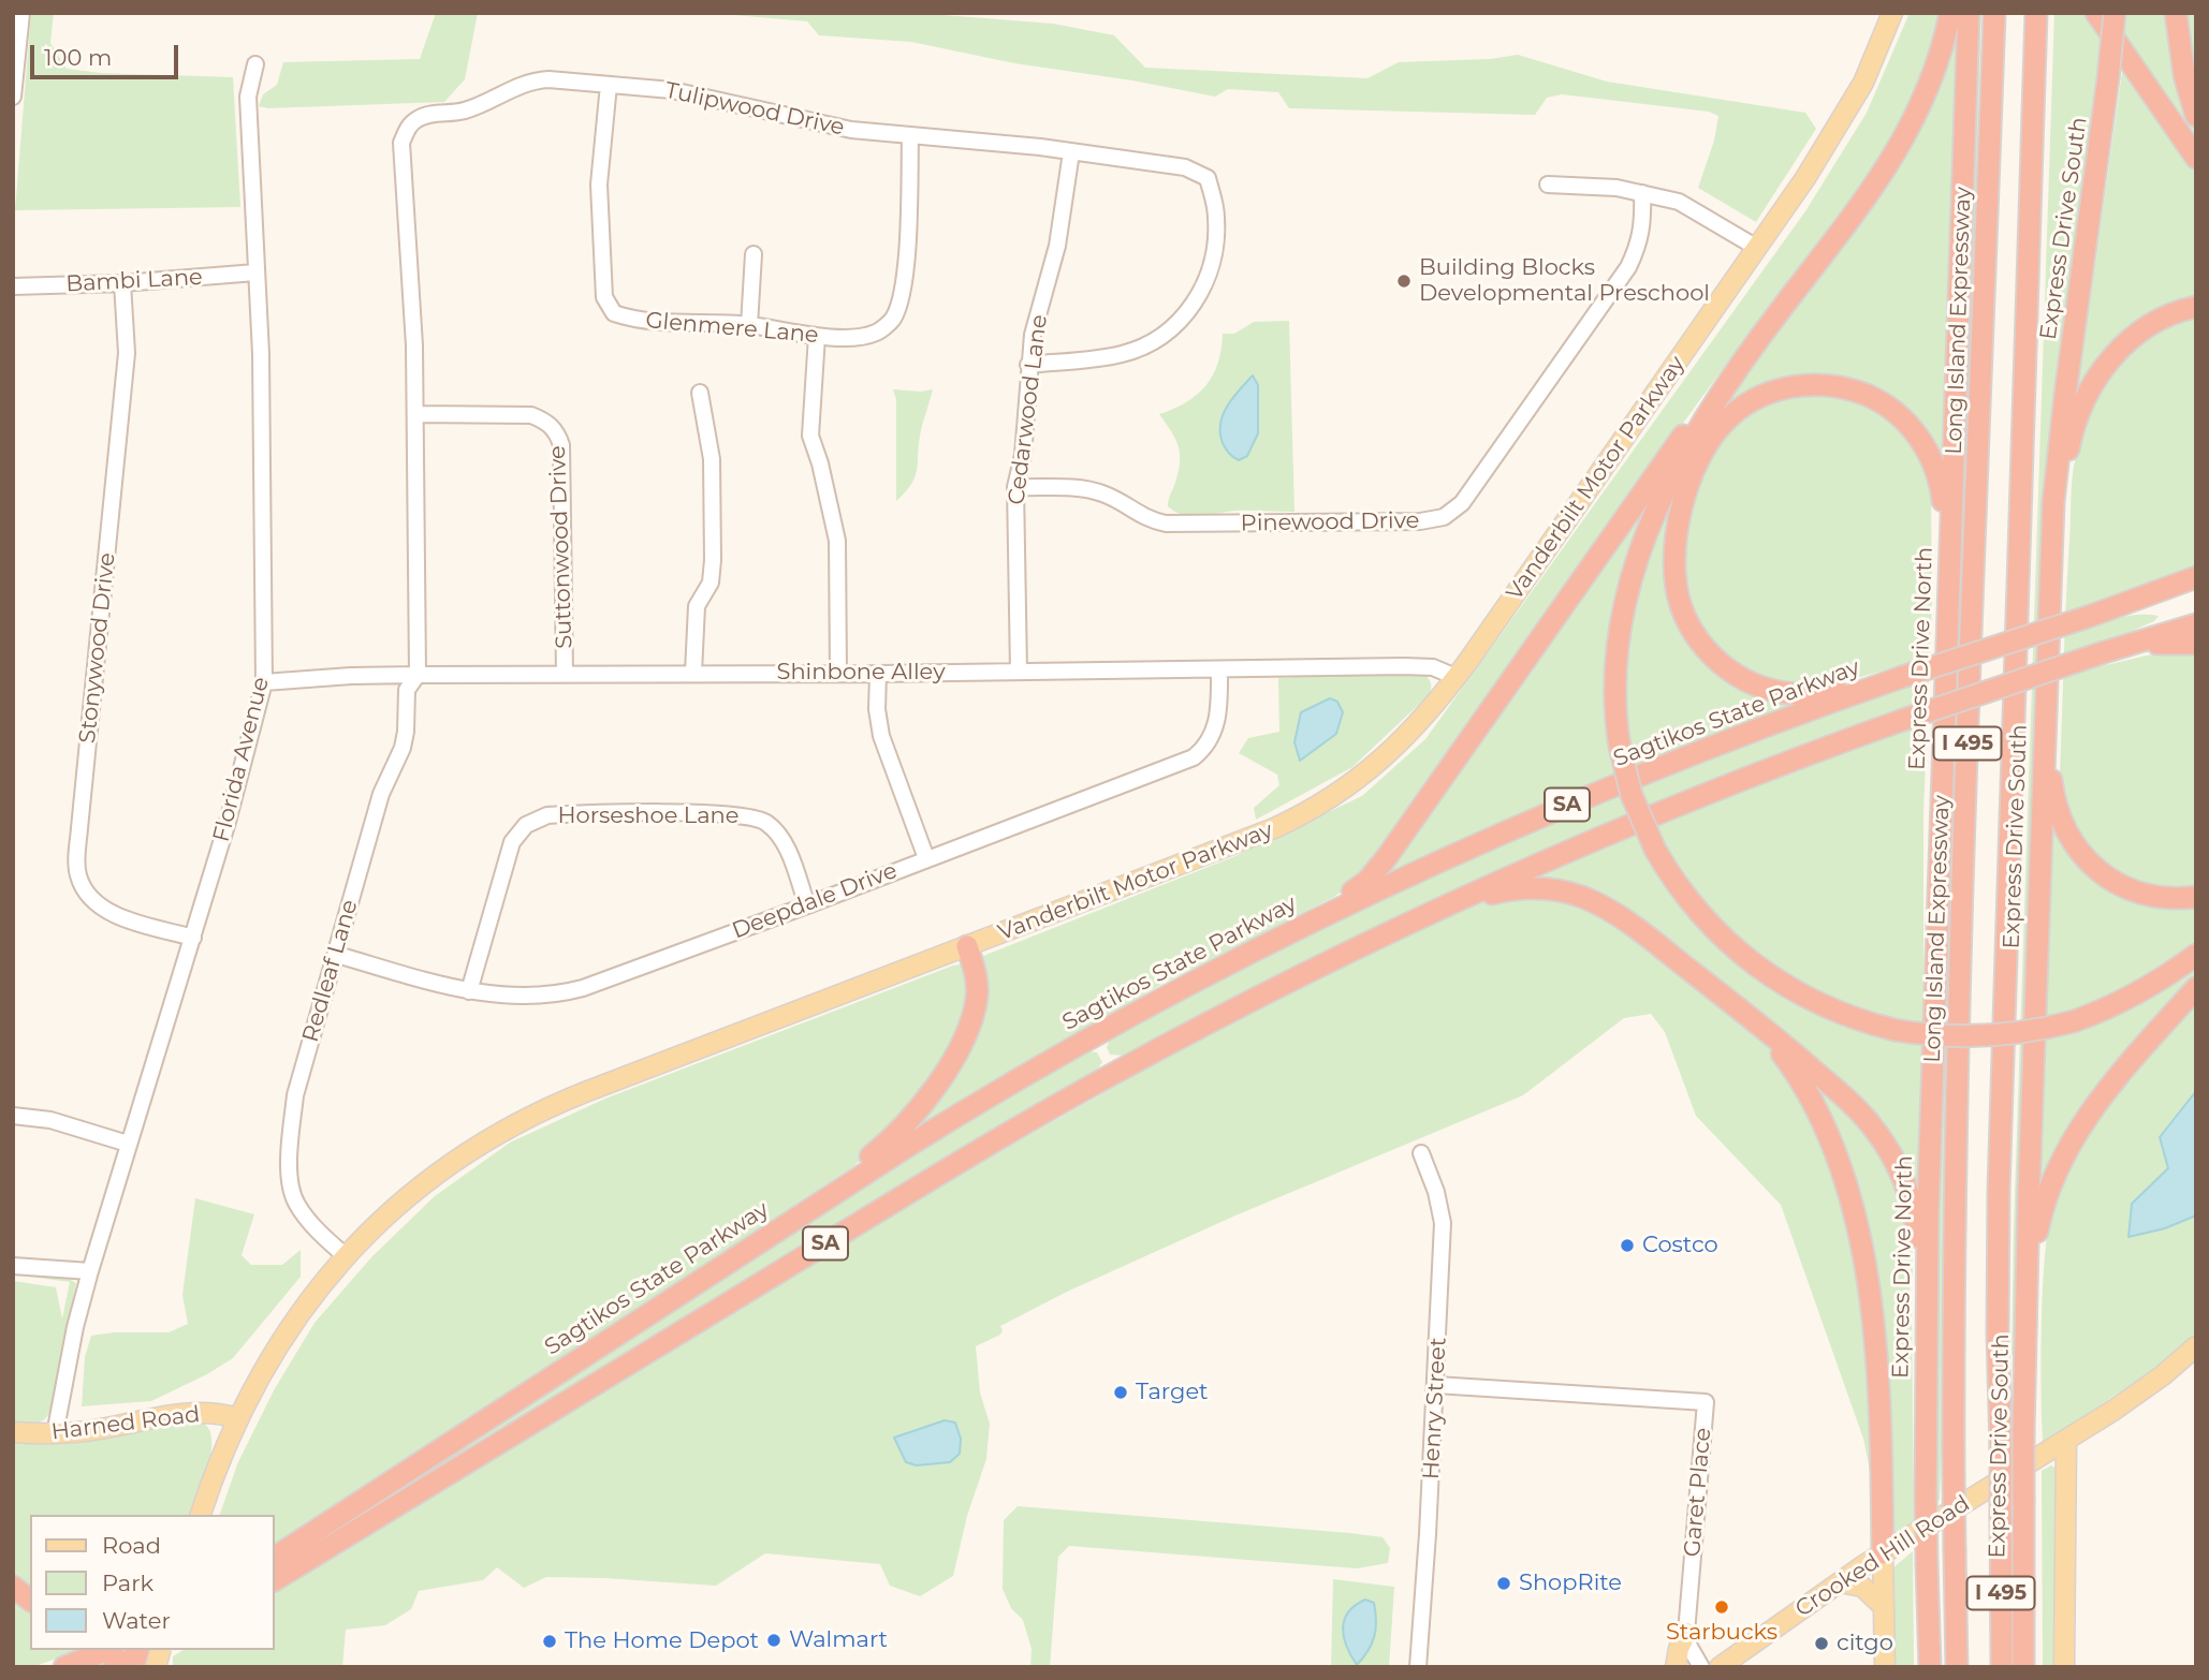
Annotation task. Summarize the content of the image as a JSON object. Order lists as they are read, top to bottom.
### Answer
{
  "streets": {
    "highway": [
      "Express Drive South",
      "Long Island Expressway",
      "Express Drive North",
      "Sagtikos State Parkway",
      "I 495",
      "SA"
    ],
    "main road": ["Vanderbilt Motor Parkway", "Harned Road", "Crooked Hill Road"],
    "street": [
      "Tulipwood Drive",
      "Bambi Lane",
      "Glenmere Lane",
      "Cedarwood Lane",
      "Pinewood Drive",
      "Suttonwood Drive",
      "Stonywood Drive",
      "Shinbone Alley",
      "Florida Avenue",
      "Horseshoe Lane",
      "Deepdale Drive",
      "Redleaf Lane",
      "Henry Street",
      "Garet Place"
    ]
  },
  "crossings": [
    ["Tulipwood Drive", "Glenmere Lane"],
    ["Tulipwood Drive", "Cedarwood Lane"],
    ["Tulipwood Drive", "Suttonwood Drive"],
    ["Tulipwood Drive", "Shinbone Alley"],
    ["Tulipwood Drive", "Redleaf Lane"],
    ["Bambi Lane", "Stonywood Drive"],
    ["Bambi Lane", "Florida Avenue"],
    ["Cedarwood Lane", "Pinewood Drive"],
    ["Cedarwood Lane", "Shinbone Alley"],
    ["Vanderbilt Motor Parkway", "Shinbone Alley"],
    ["Vanderbilt Motor Parkway", "Redleaf Lane"],
    ["Vanderbilt Motor Parkway", "Harned Road"],
    ["Suttonwood Drive", "Shinbone Alley"],
    ["Stonywood Drive", "Florida Avenue"],
    ["Shinbone Alley", "Florida Avenue"],
    ["Shinbone Alley", "Deepdale Drive"],
    ["Shinbone Alley", "Redleaf Lane"],
    ["Florida Avenue", "Harned Road"],
    ["Horseshoe Lane", "Deepdale Drive"],
    ["Deepdale Drive", "Redleaf Lane"],
    ["Henry Street", "Garet Place"]
  ],
  "places": [
    "Building Blocks Developmental Preschool",
    "Costco",
    "Target",
    "ShopRite",
    "Starbucks",
    "Walmart",
    "The Home Depot",
    "citgo"
  ],
  "legend": ["Road", "Park", "Water"],
  "scale_bar": "100 m"
}
